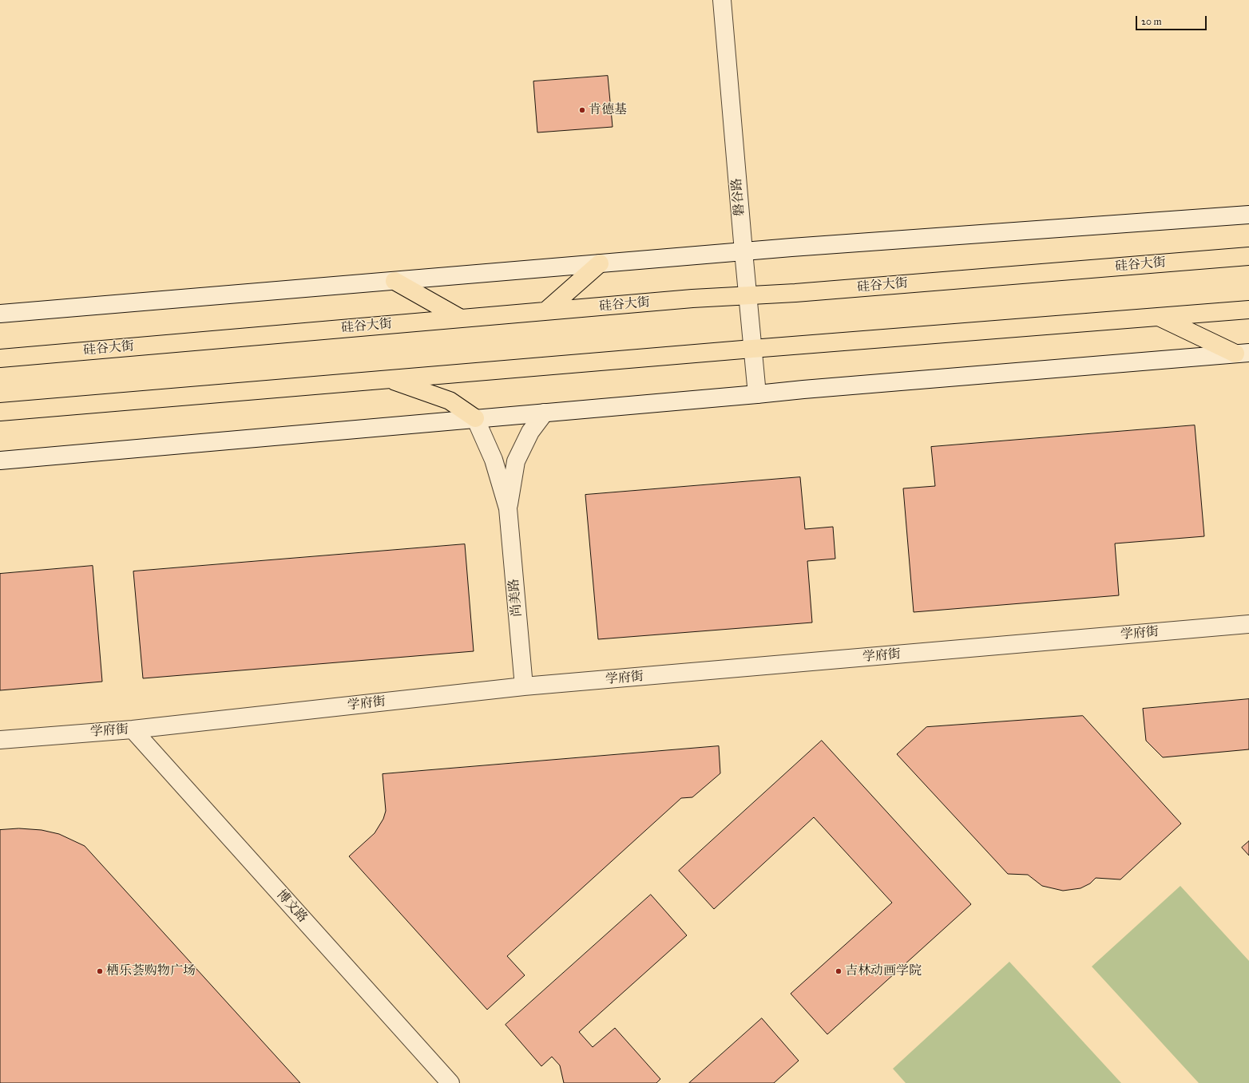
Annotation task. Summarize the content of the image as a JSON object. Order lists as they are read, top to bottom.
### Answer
{
  "streets": {
    "main road": ["硅谷大街"],
    "street": [
      "磐谷路",
      "尚美路",
      "学府街",
      "博文路"
    ]
  },
  "crossings": [
    ["磐谷路", "硅谷大街"],
    ["尚美路", "学府街"],
    ["学府街", "博文路"]
  ],
  "places": ["肯德基", "栖乐荟购物广场", "吉林动画学院"],
  "scale_bar": "20 m"
}
